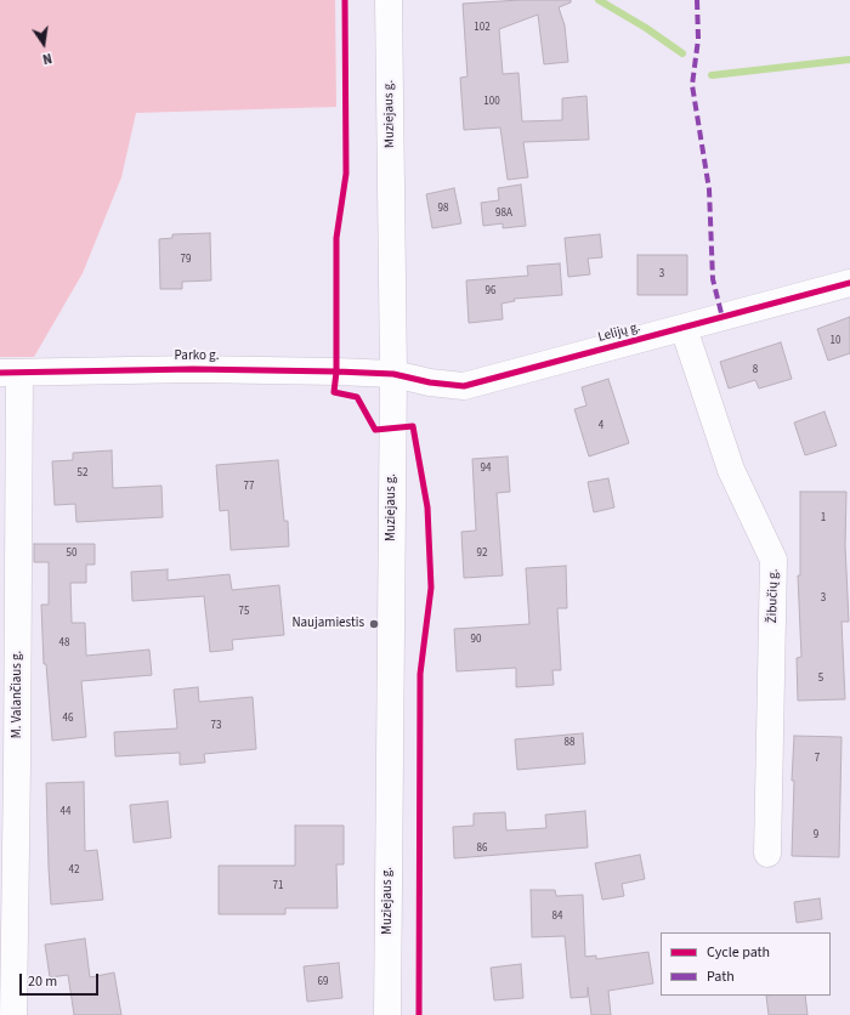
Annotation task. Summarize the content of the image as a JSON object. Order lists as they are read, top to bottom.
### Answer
{
  "streets": {
    "street": [
      "Muziejaus g.",
      "Lelijų g.",
      "Parko g.",
      "Žibučių g.",
      "M. Valančiaus g."
    ]
  },
  "crossings": [
    ["Muziejaus g.", "Lelijų g."],
    ["Muziejaus g.", "Parko g."],
    ["Lelijų g.", "Parko g."],
    ["Lelijų g.", "Žibučių g."],
    ["Parko g.", "M. Valančiaus g."]
  ],
  "places": ["Naujamiestis"],
  "house_numbers": [
    "102",
    "100",
    "98",
    "98A",
    "79",
    "3",
    "96",
    "10",
    "8",
    "4",
    "94",
    "52",
    "77",
    "1",
    "50",
    "92",
    "3",
    "75",
    "90",
    "48",
    "5",
    "46",
    "73",
    "88",
    "7",
    "44",
    "9",
    "86",
    "42",
    "71",
    "84",
    "69"
  ],
  "legend": ["Cycle path", "Path"],
  "scale_bar": "20 m",
  "north": "bottom"
}
